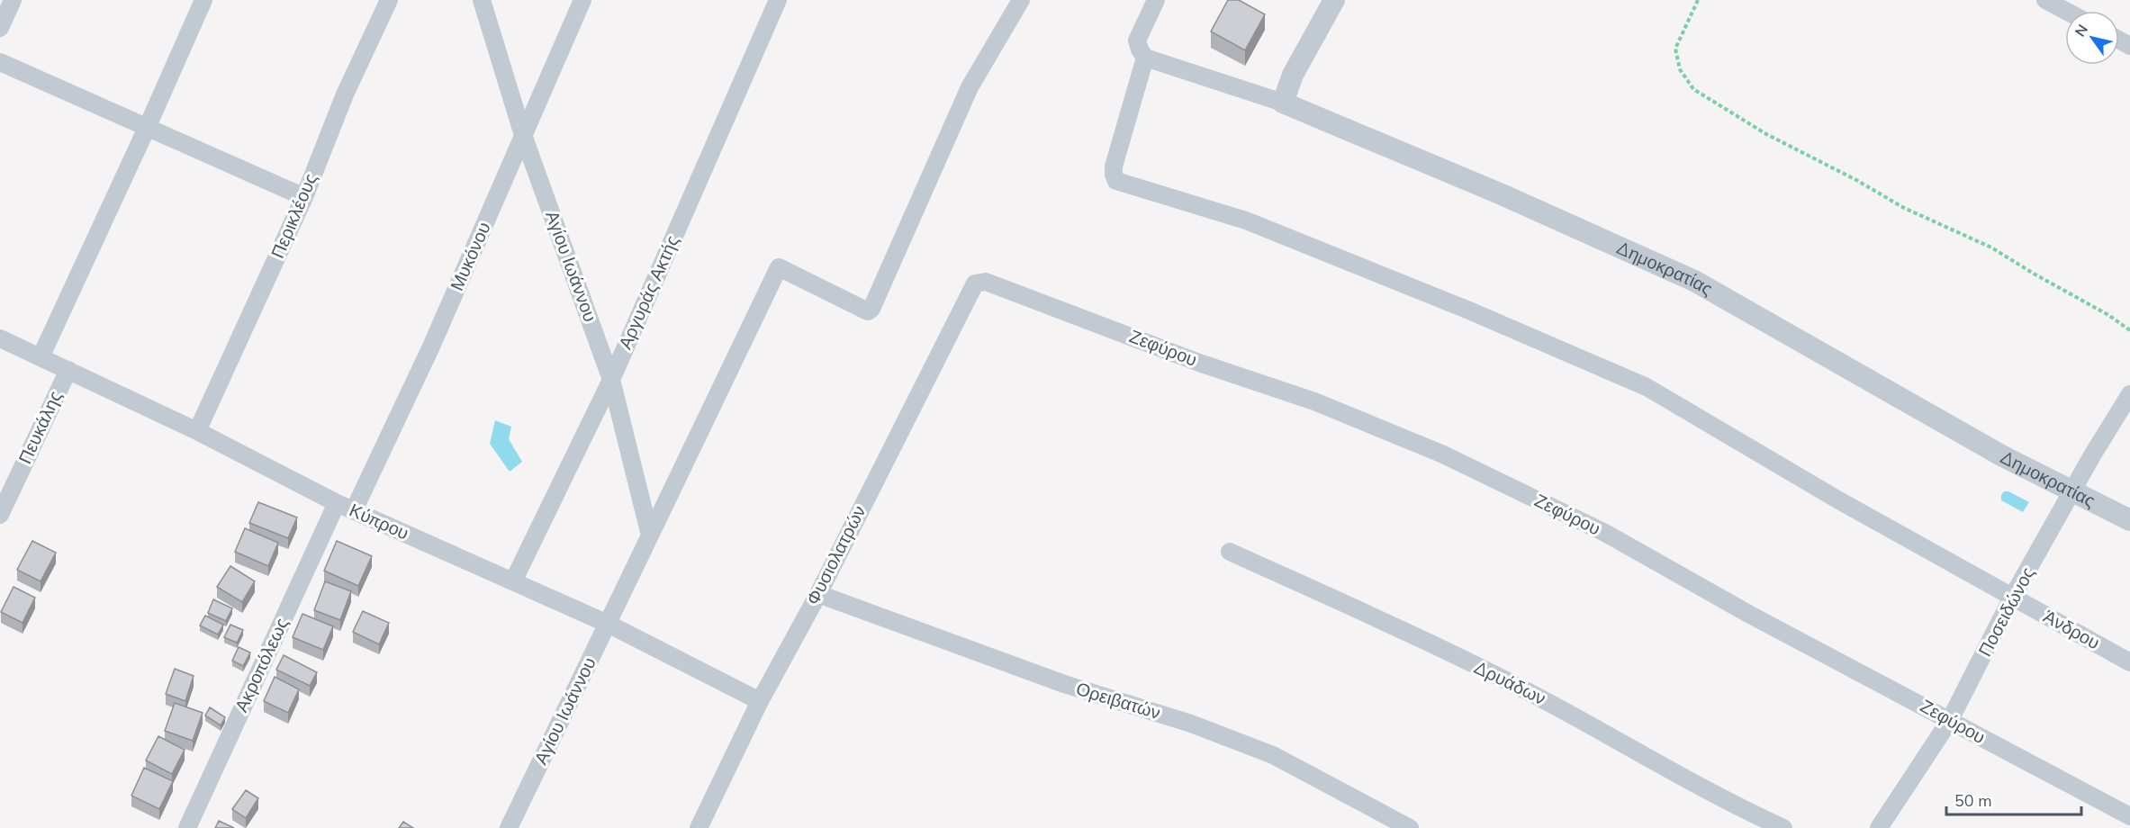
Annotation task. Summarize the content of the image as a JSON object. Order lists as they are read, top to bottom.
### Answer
{
  "streets": {
    "street": [
      "Περικλέους",
      "Μυκόνου",
      "Αγίου Ιωάννου",
      "Δημοκρατίας",
      "Αργυράς Ακτής",
      "Ζεφύρου",
      "Πευκάλης",
      "Κύπρου",
      "Φυσιολατρών",
      "Ποσειδώνος",
      "Άνδρου",
      "Ακροπόλεως",
      "Δρυάδων",
      "Ορειβατών"
    ]
  },
  "crossings": [
    ["Περικλέους", "Κύπρου"],
    ["Μυκόνου", "Αγίου Ιωάννου"],
    ["Μυκόνου", "Κύπρου"],
    ["Αγίου Ιωάννου", "Αργυράς Ακτής"],
    ["Αγίου Ιωάννου", "Κύπρου"],
    ["Δημοκρατίας", "Ποσειδώνος"],
    ["Αργυράς Ακτής", "Κύπρου"],
    ["Ζεφύρου", "Φυσιολατρών"],
    ["Ζεφύρου", "Ποσειδώνος"],
    ["Πευκάλης", "Κύπρου"],
    ["Κύπρου", "Φυσιολατρών"],
    ["Κύπρου", "Ακροπόλεως"],
    ["Φυσιολατρών", "Ορειβατών"],
    ["Ποσειδώνος", "Άνδρου"]
  ],
  "scale_bar": "50 m",
  "north": "top left"
}
